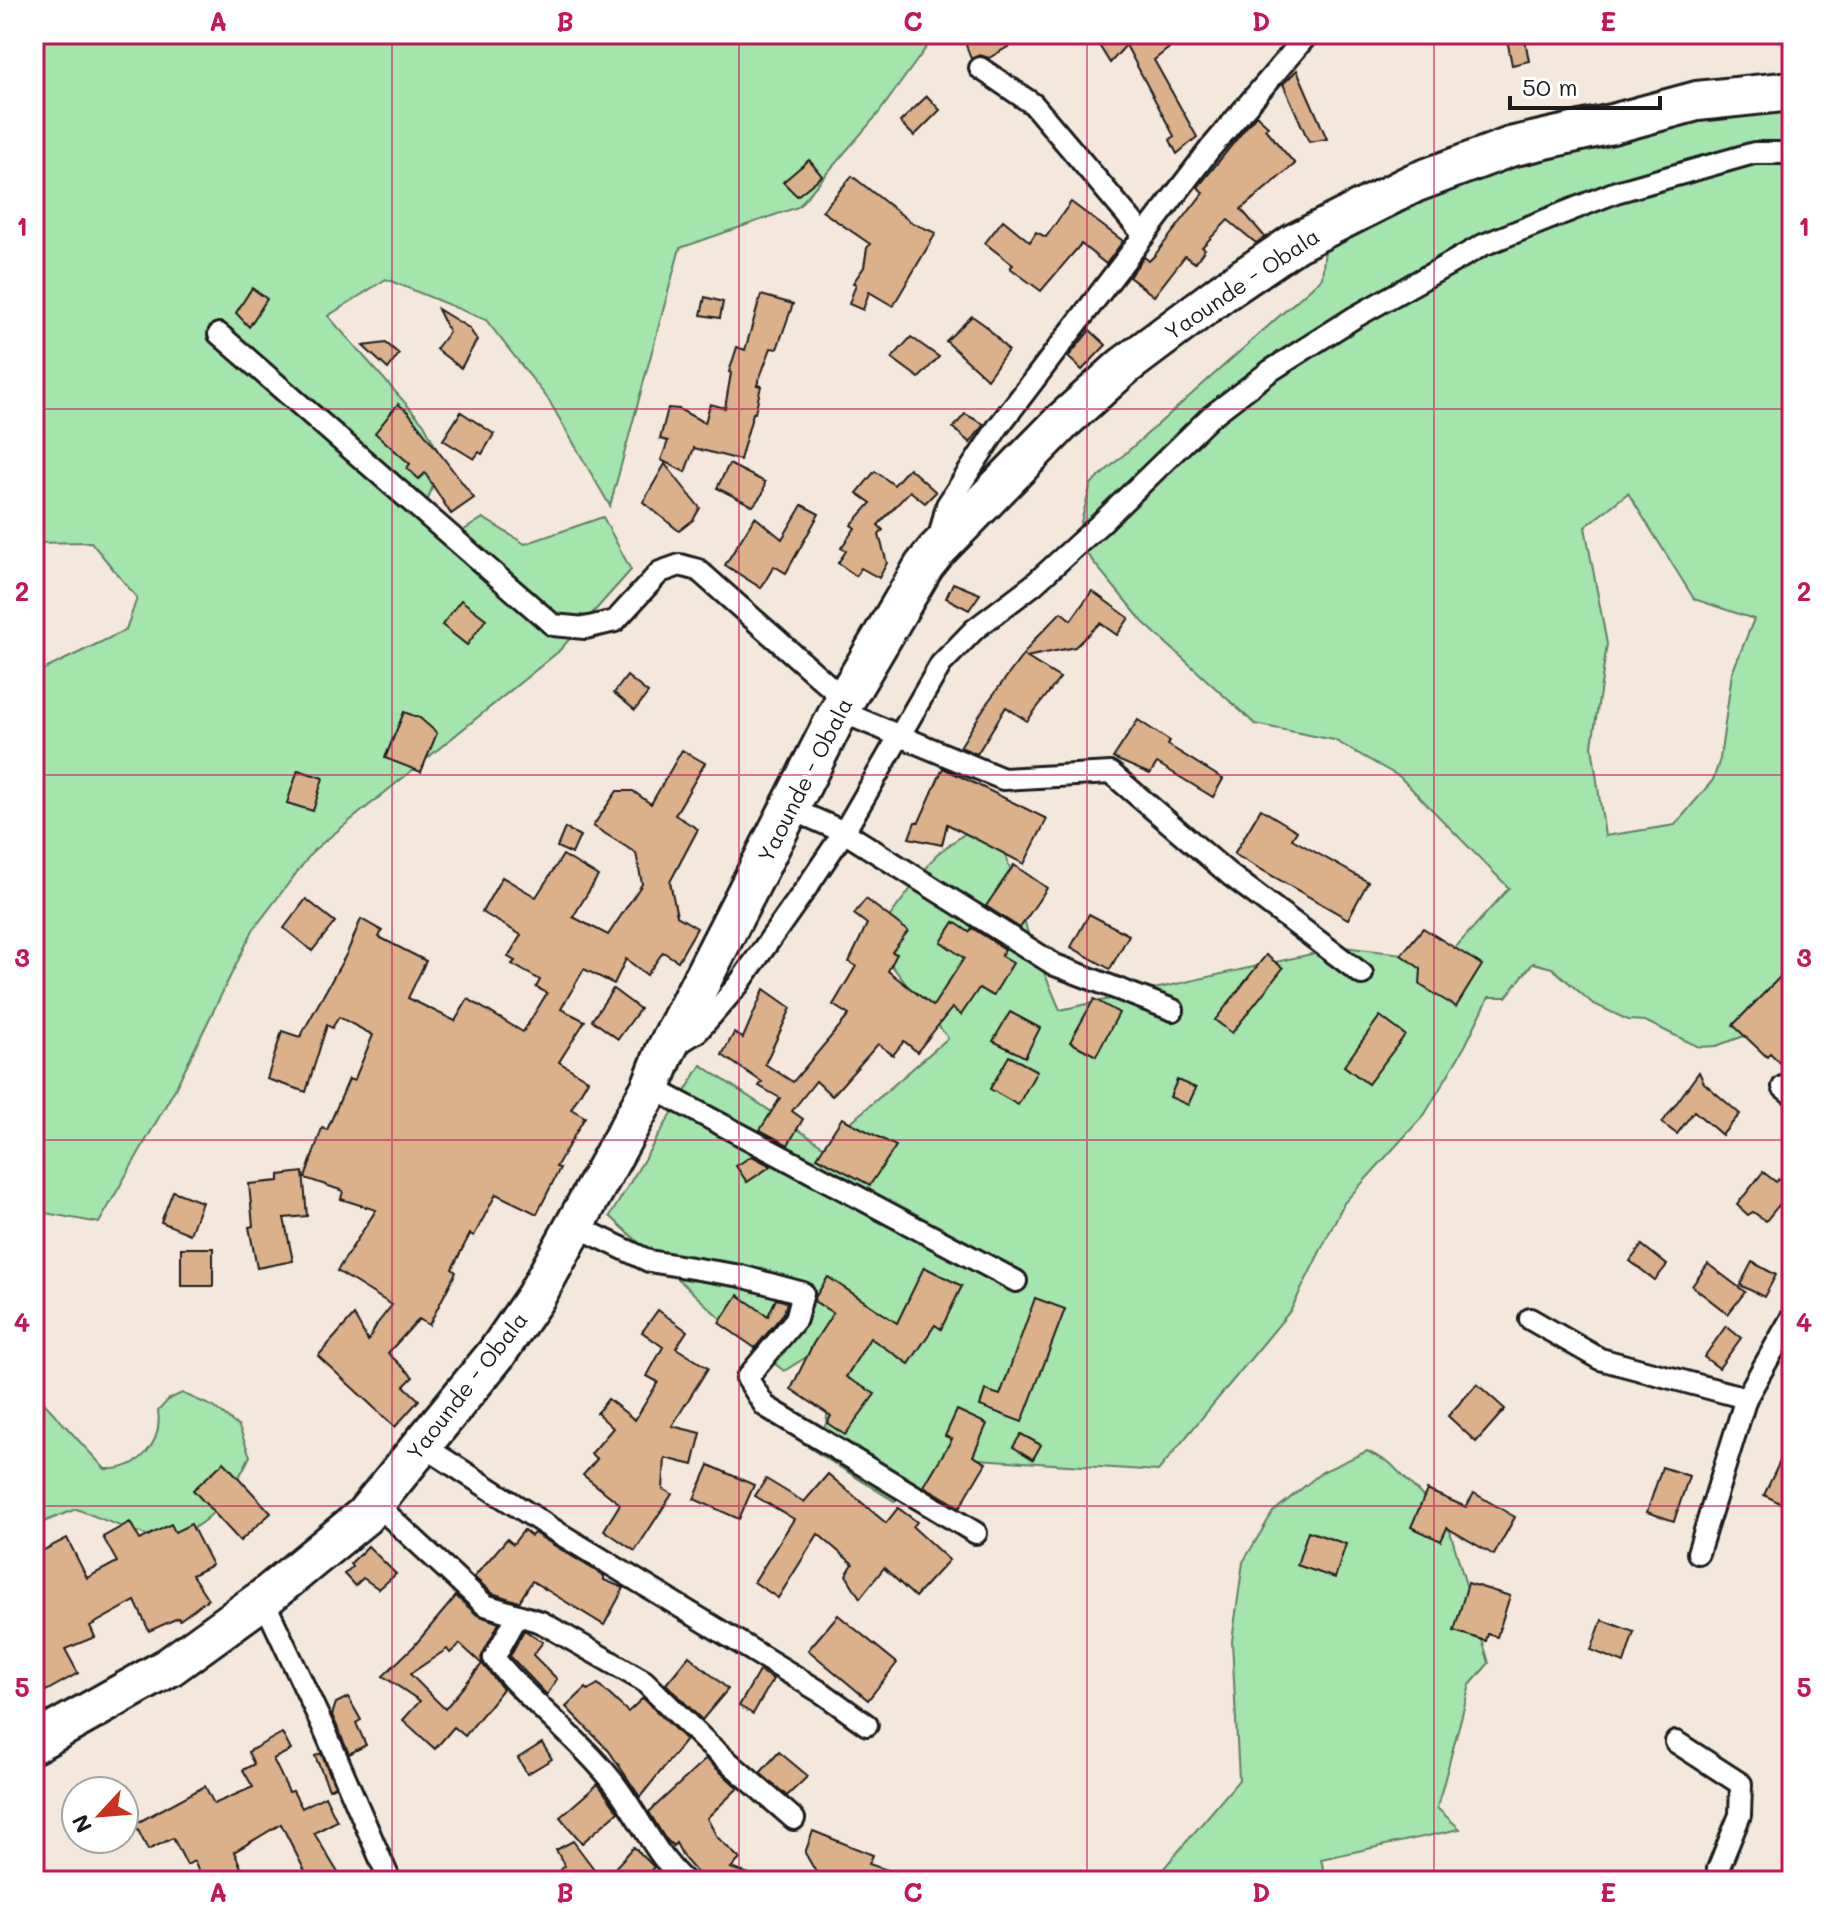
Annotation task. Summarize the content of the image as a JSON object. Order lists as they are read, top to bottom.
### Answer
{
  "streets": {
    "highway": ["Yaounde - Obala"]
  },
  "scale_bar": "50 m",
  "north": "bottom left",
  "grid": {
    "columns": [
      "A",
      "B",
      "C",
      "D",
      "E"
    ],
    "rows": [
      "1",
      "2",
      "3",
      "4",
      "5"
    ]
  }
}
